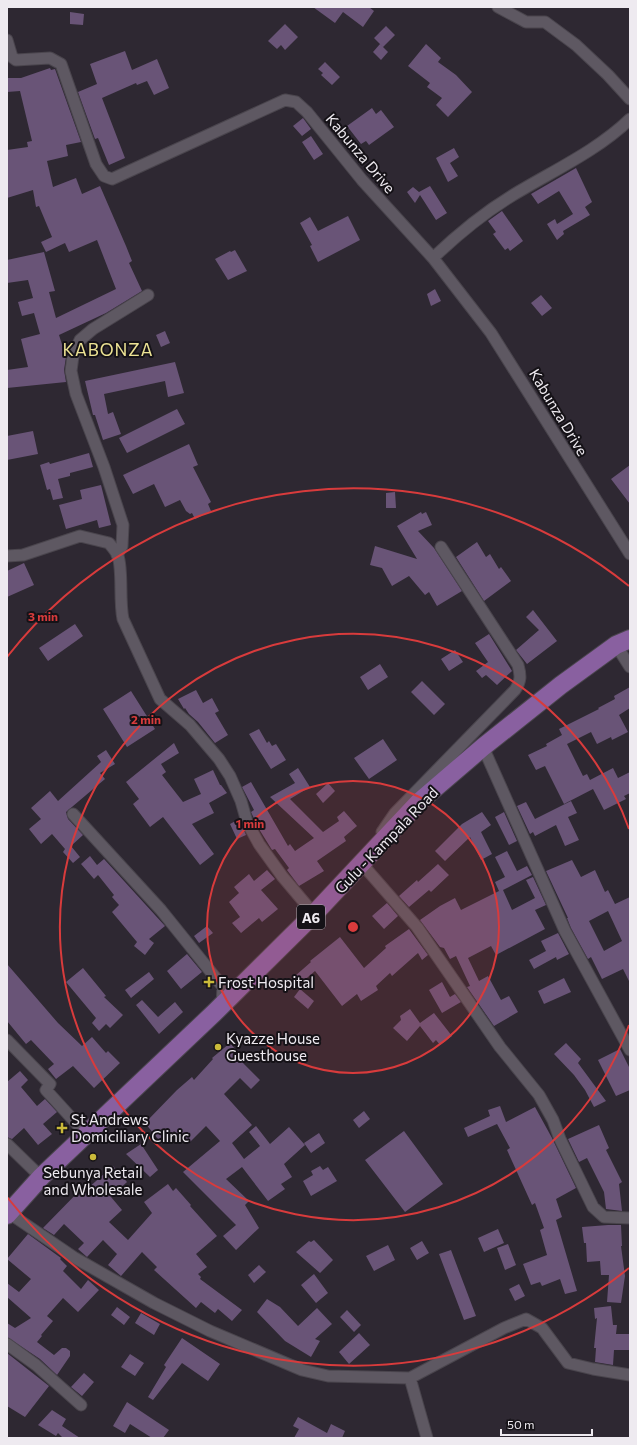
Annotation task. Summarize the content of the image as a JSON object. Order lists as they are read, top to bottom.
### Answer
{
  "streets": {
    "main road": ["Gulu - Kampala Road", "A6"],
    "street": ["Kabunza Drive"]
  },
  "districts": ["KABONZA"],
  "places": {
    "health": ["Frost Hospital", "St Andrews Domiciliary Clinic"],
    "other": ["Kyazze House Guesthouse", "Sebunya Retail and Wholesale"]
  },
  "scale_bar": "50 m",
  "rings": ["3 min", "2 min", "1 min"]
}
